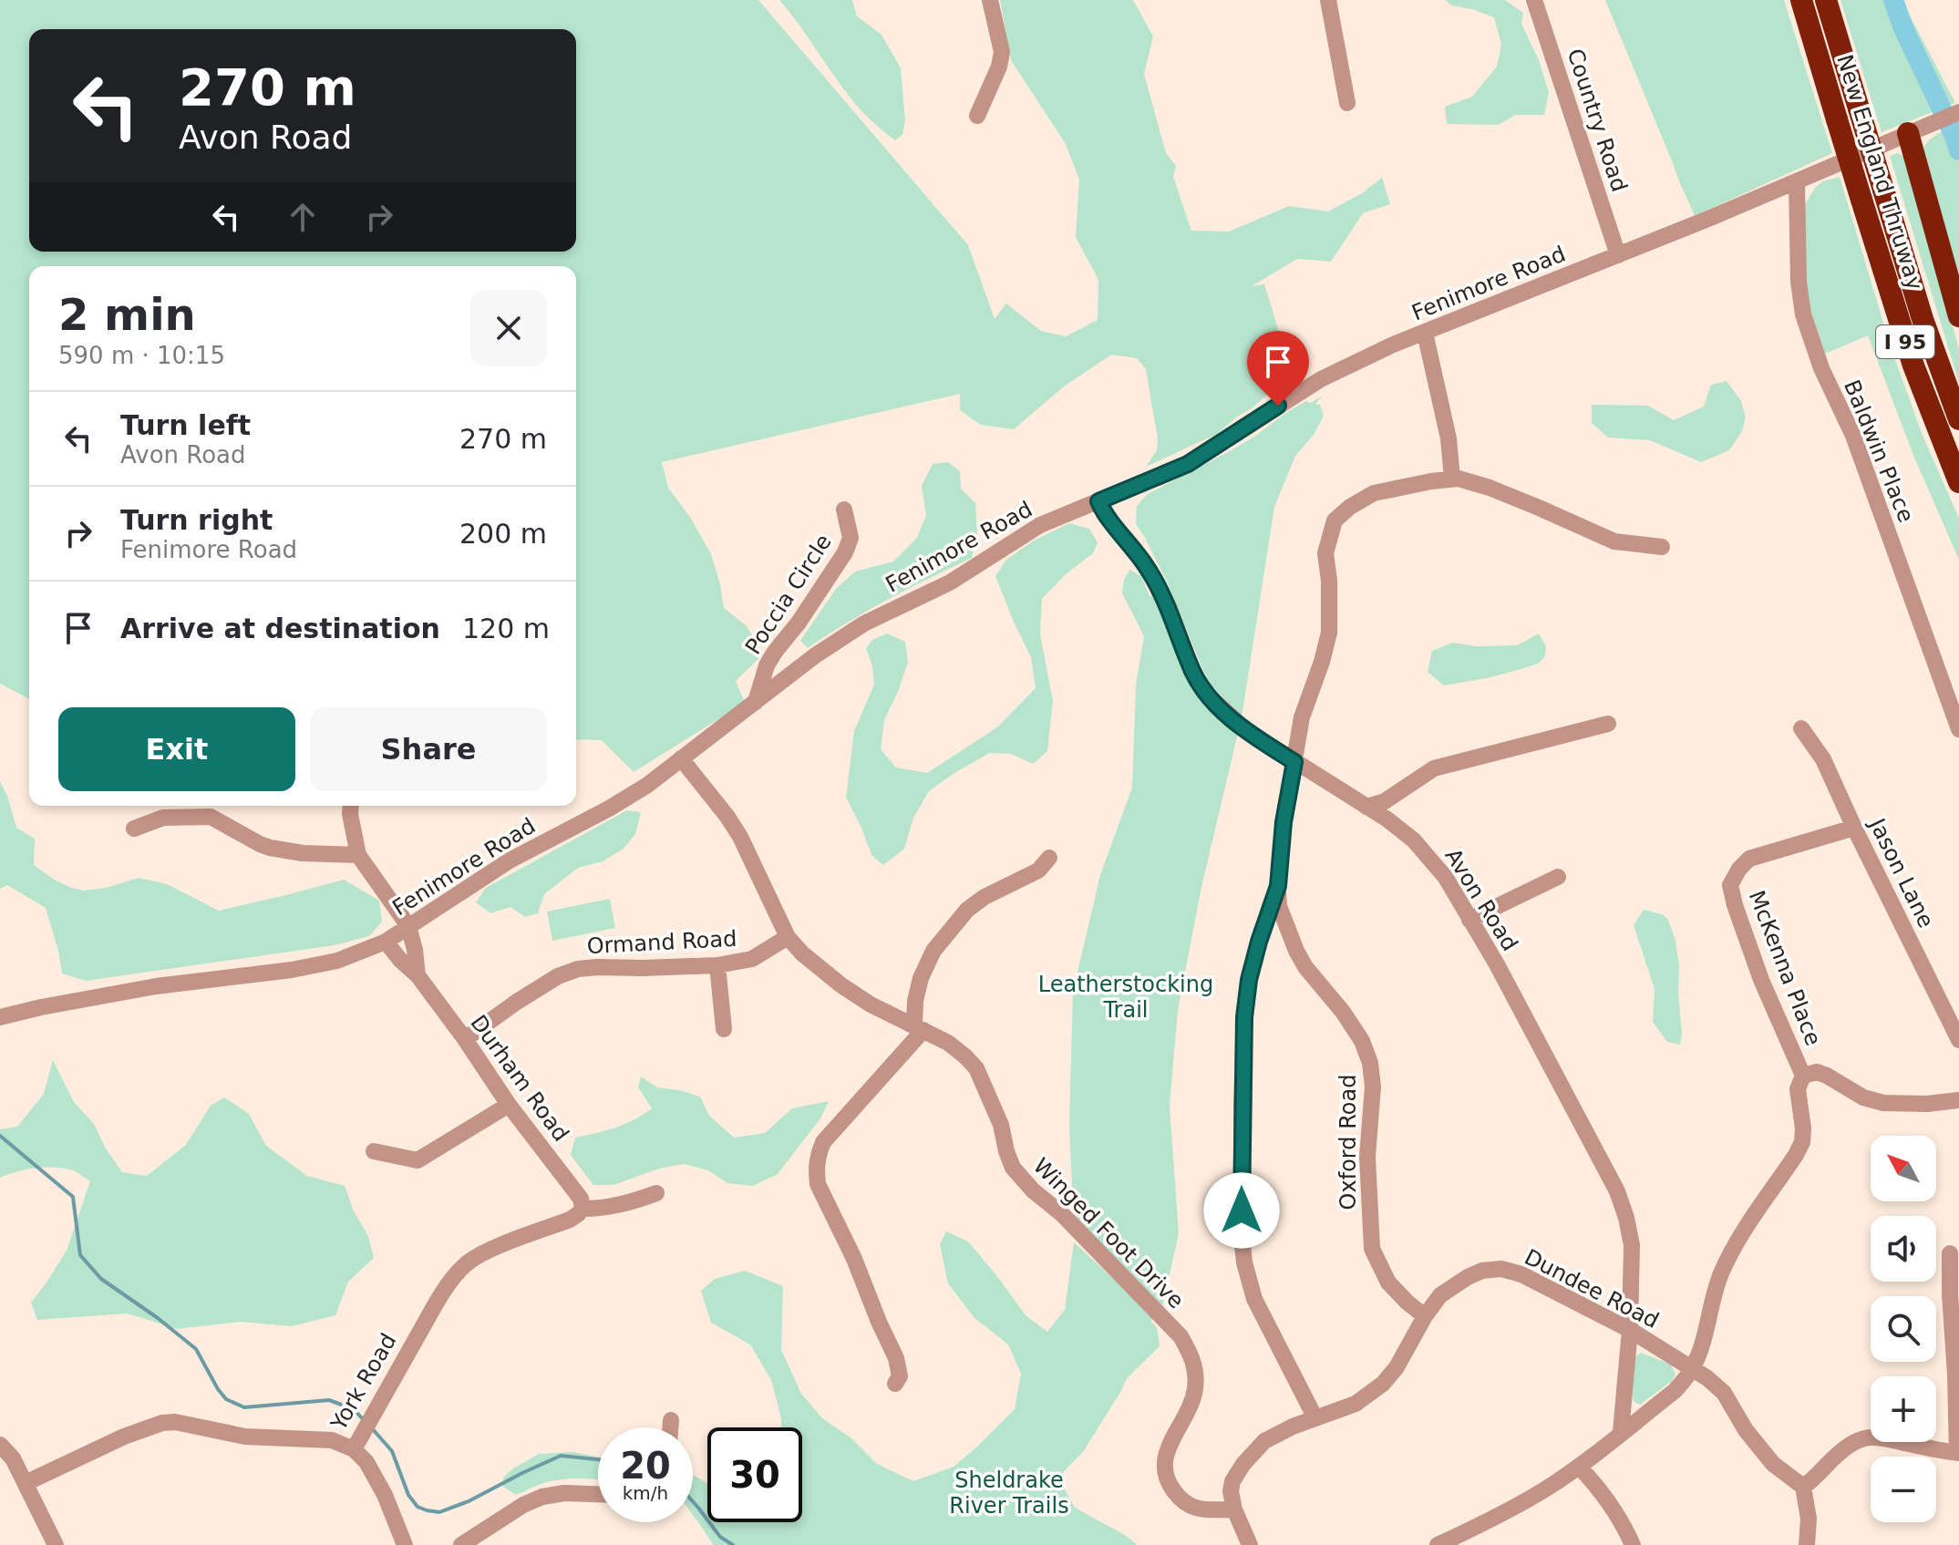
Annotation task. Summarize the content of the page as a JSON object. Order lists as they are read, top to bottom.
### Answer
{
  "streets": {
    "highway": ["New England Thruway", "I 95"],
    "street": [
      "Country Road",
      "Fenimore Road",
      "Baldwin Place",
      "Poccia Circle",
      "Jason Lane",
      "Avon Road",
      "Ormand Road",
      "McKenna Place",
      "Durham Road",
      "Oxford Road",
      "Winged Foot Drive",
      "Dundee Road",
      "York Road"
    ]
  },
  "crossings": [
    ["Country Road", "Fenimore Road"],
    ["Fenimore Road", "Baldwin Place"],
    ["Fenimore Road", "Poccia Circle"],
    ["Fenimore Road", "Avon Road"],
    ["Fenimore Road", "Durham Road"],
    ["Fenimore Road", "Winged Foot Drive"],
    ["Jason Lane", "McKenna Place"],
    ["Avon Road", "Dundee Road"],
    ["Ormand Road", "Durham Road"],
    ["Ormand Road", "Winged Foot Drive"],
    ["Durham Road", "York Road"],
    ["Oxford Road", "Dundee Road"],
    ["Winged Foot Drive", "Dundee Road"]
  ],
  "parks": ["Leatherstocking Trail", "Sheldrake River Trails"],
  "north": "top left",
  "page": {
    "turn": ["270 m", "Avon Road"],
    "heading": ["2 min", "590 m · 10:15"],
    "list": [
      {
        "name": "Turn left",
        "note": "Avon Road",
        "value": "270 m"
      },
      {
        "name": "Turn right",
        "note": "Fenimore Road",
        "value": "200 m"
      },
      {
        "name": "Arrive at destination",
        "value": "120 m"
      }
    ],
    "buttons": ["Exit", "Share"],
    "map_buttons": ["+", "−"],
    "speed": "20 km/h",
    "limit": "30"
  }
}
